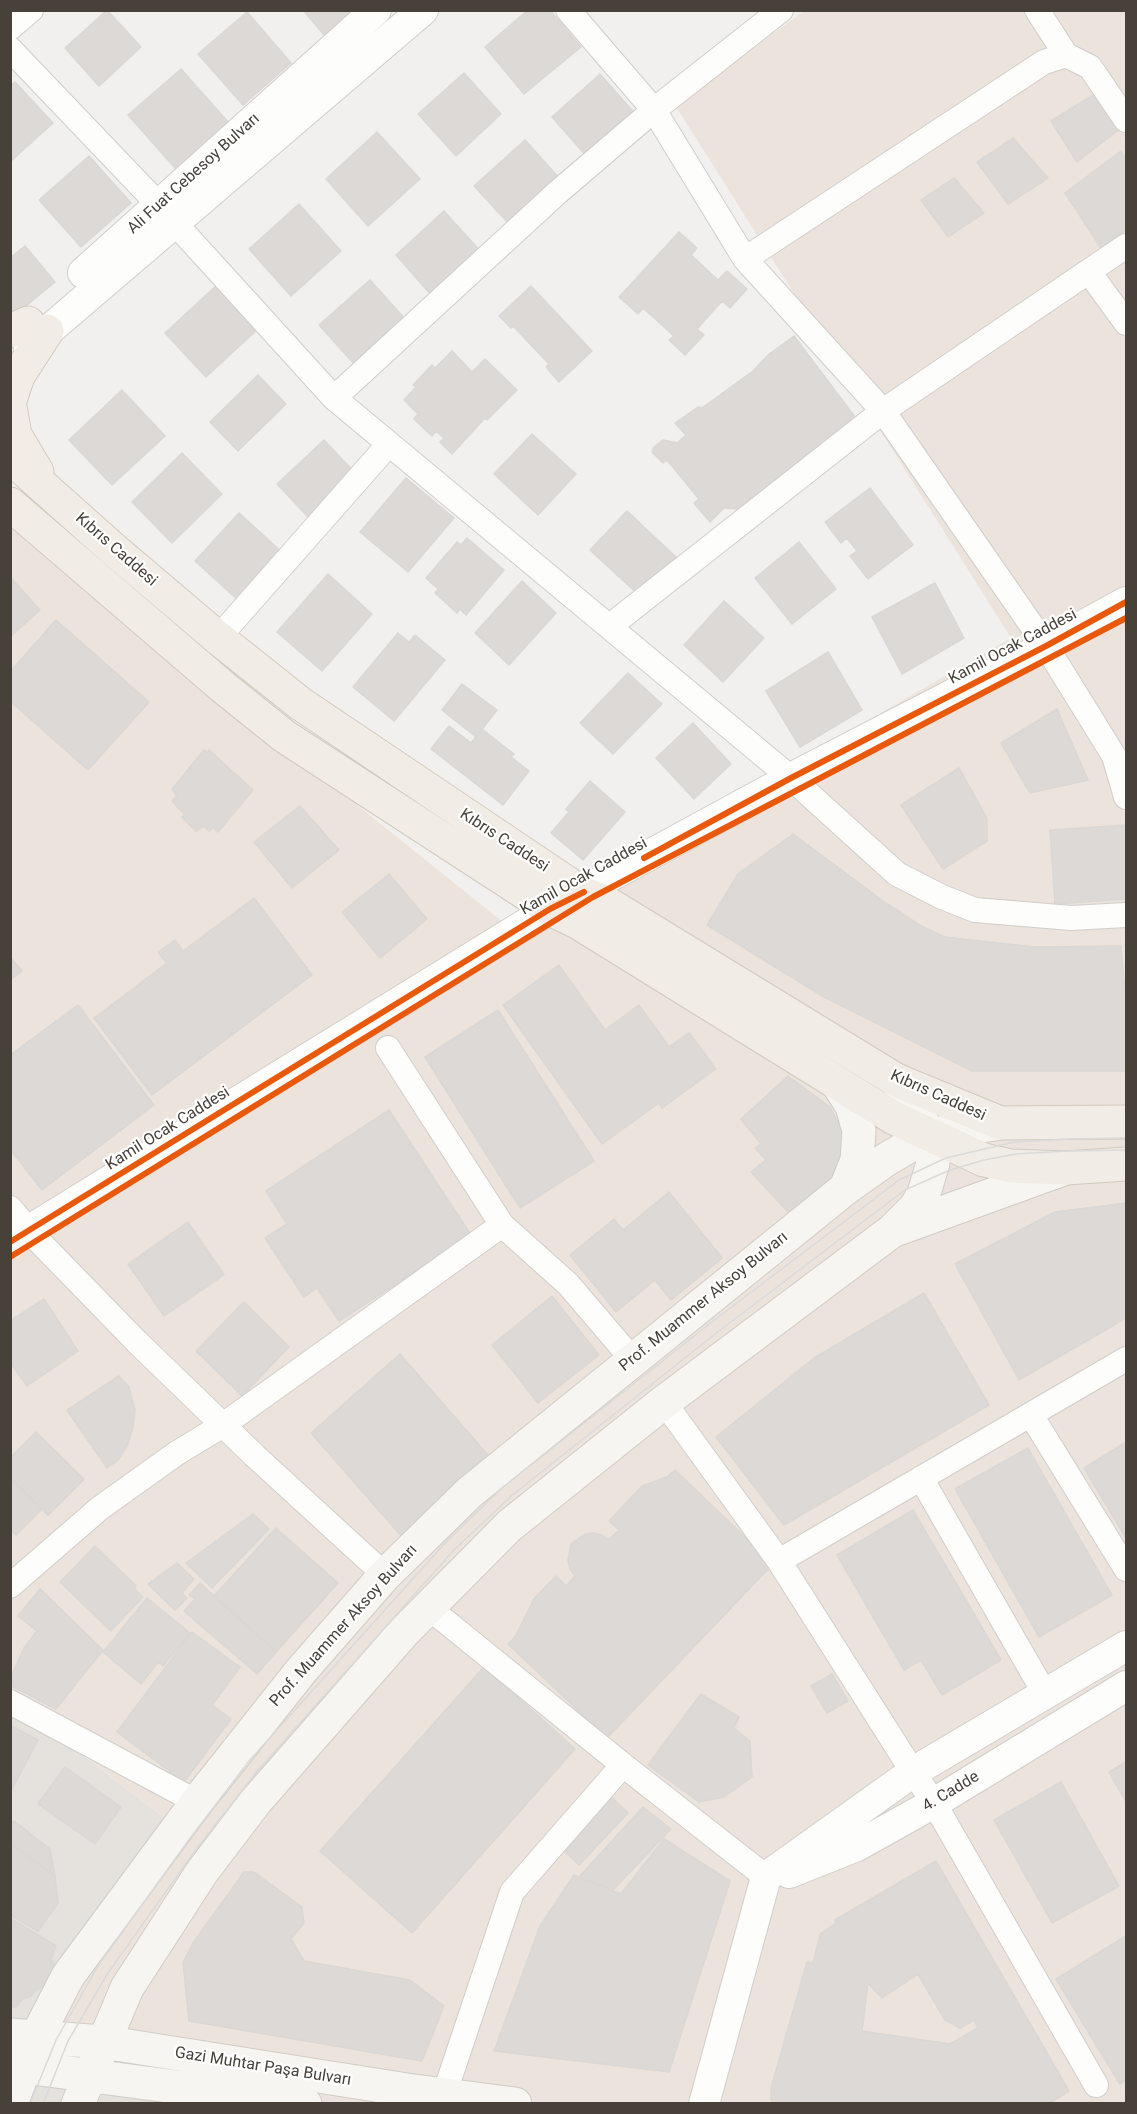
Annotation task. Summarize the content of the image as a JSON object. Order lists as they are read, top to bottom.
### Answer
{
  "streets": {
    "main road": ["Kıbrıs Caddesi", "Prof. Muammer Aksoy Bulvarı", "Gazi Muhtar Paşa Bulvarı"],
    "street": ["Ali Fuat Cebesoy Bulvarı", "Kamil Ocak Caddesi", "4. Cadde"]
  },
  "crossings": [
    ["Kıbrıs Caddesi", "Kamil Ocak Caddesi"],
    ["Kıbrıs Caddesi", "Prof. Muammer Aksoy Bulvarı"],
    ["Prof. Muammer Aksoy Bulvarı", "Gazi Muhtar Paşa Bulvarı"]
  ]
}
